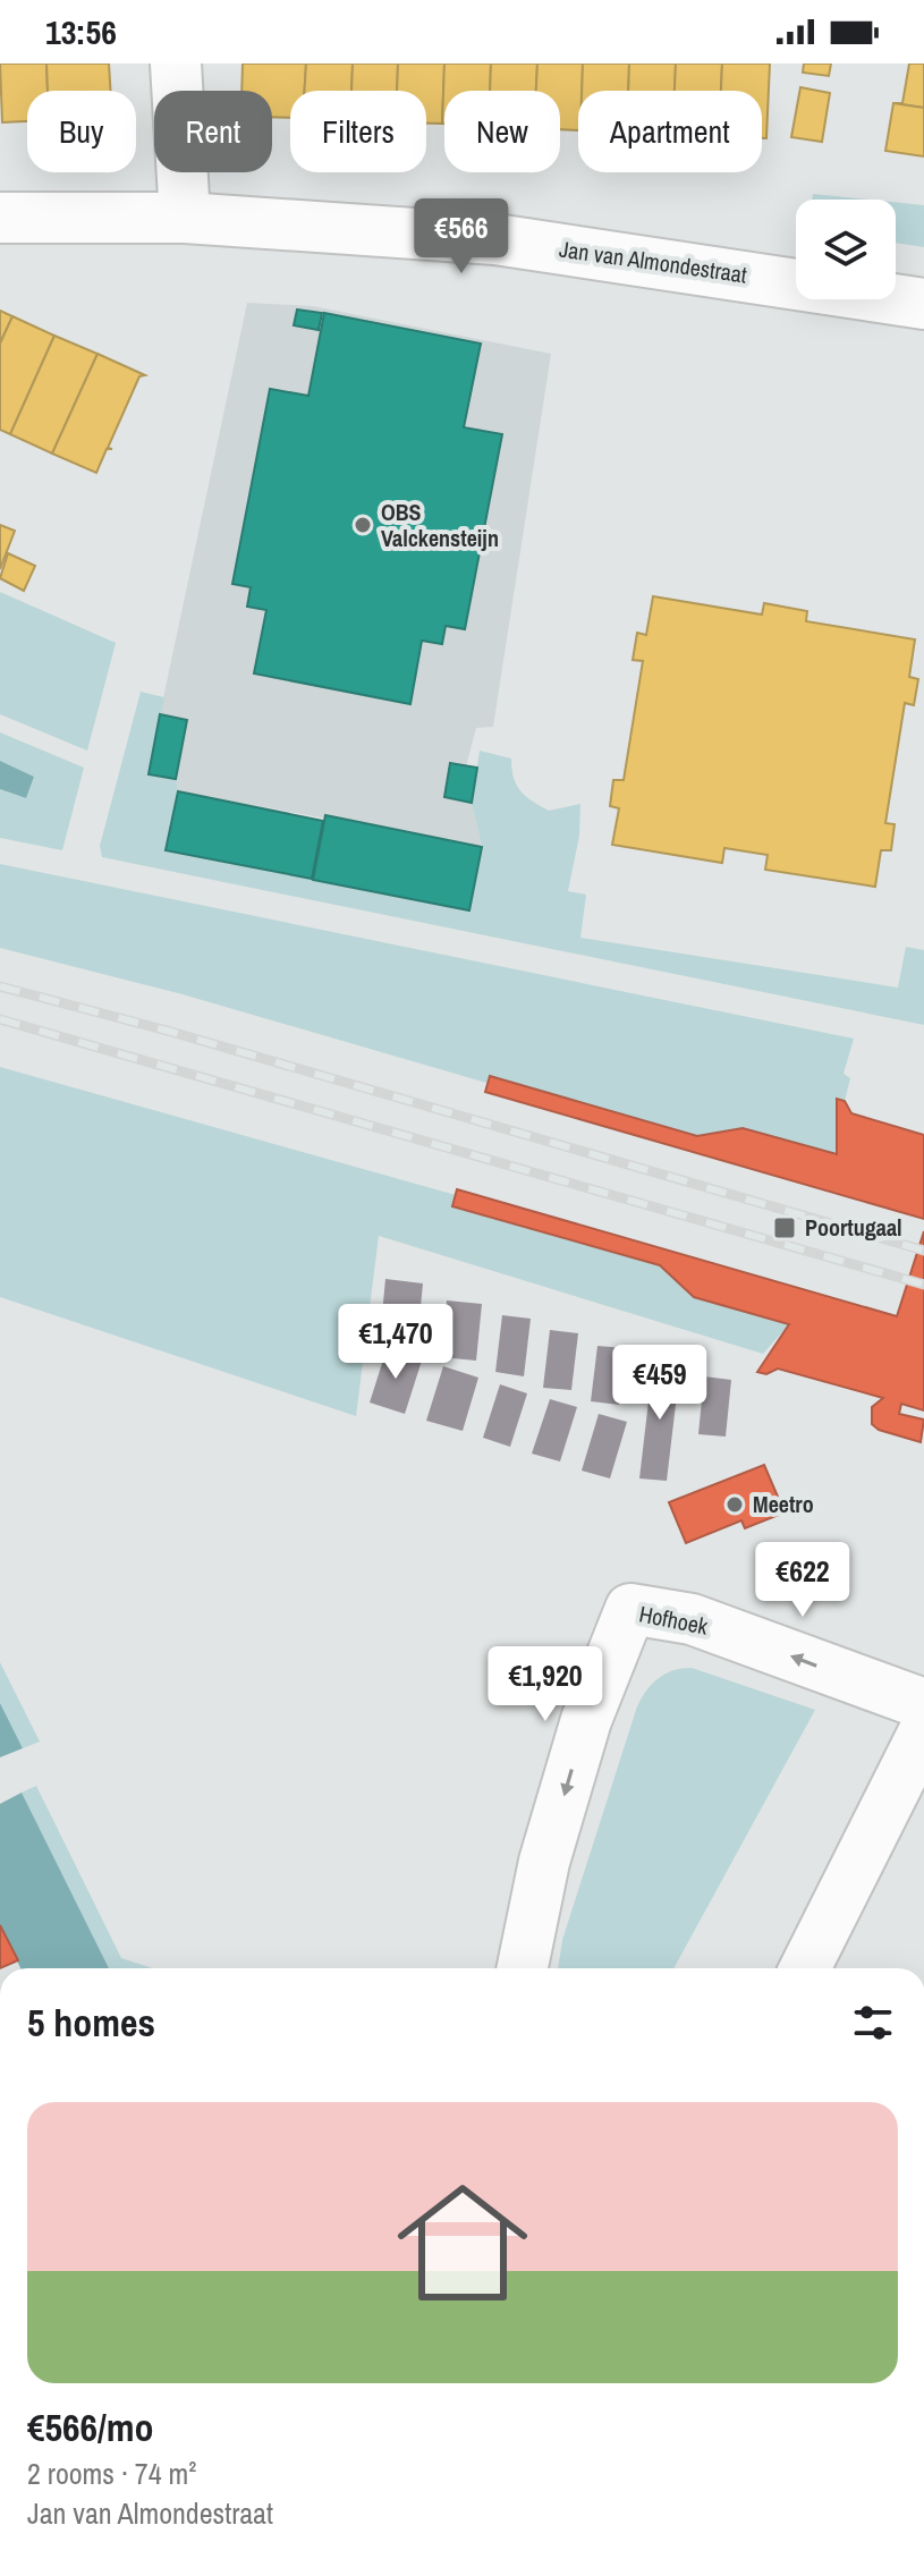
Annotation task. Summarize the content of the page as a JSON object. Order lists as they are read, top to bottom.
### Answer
{
  "streets": {
    "street": ["Jan van Almondestraat", "Hofhoek"]
  },
  "places": {
    "other": ["OBS Valckensteijn", "Meetro"],
    "transit": ["Poortugaal"]
  },
  "page": {
    "status": "13:56",
    "chip": [
      "Buy",
      "Rent",
      "Filters",
      "New",
      "Apartment"
    ],
    "price": [
      "€566",
      "€1,470",
      "€459",
      "€622",
      "€1,920"
    ],
    "heading": "5 homes",
    "list": [
      {
        "name": "€566/mo",
        "note": "2 rooms · 74 m² · Jan van Almondestraat"
      }
    ]
  }
}
